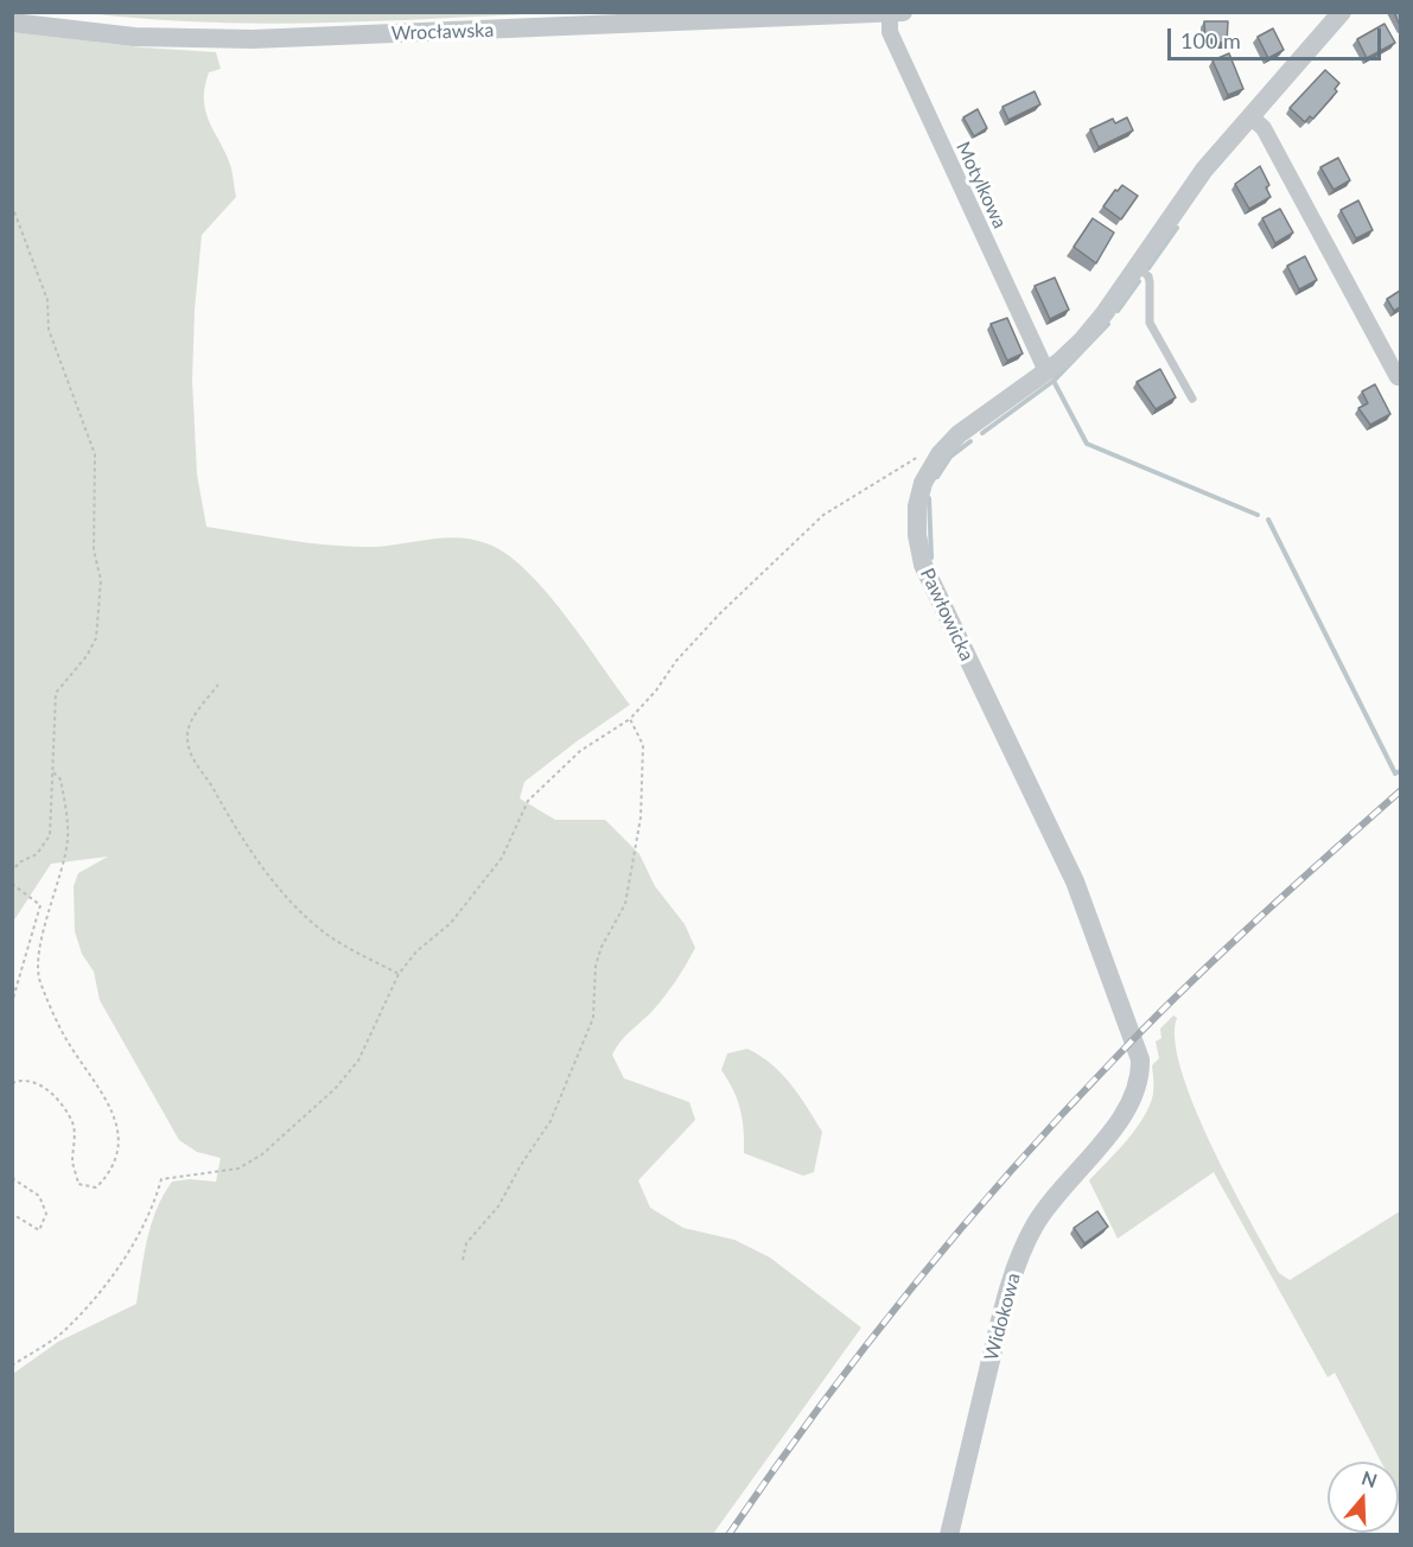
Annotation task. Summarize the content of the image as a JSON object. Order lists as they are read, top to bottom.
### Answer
{
  "streets": {
    "street": [
      "Wrocławska",
      "Motylkowa",
      "Pawłowicka",
      "Widokowa"
    ]
  },
  "crossings": [
    ["Wrocławska", "Motylkowa"],
    ["Motylkowa", "Pawłowicka"],
    ["Pawłowicka", "Widokowa"]
  ],
  "scale_bar": "100 m",
  "north": "top"
}
